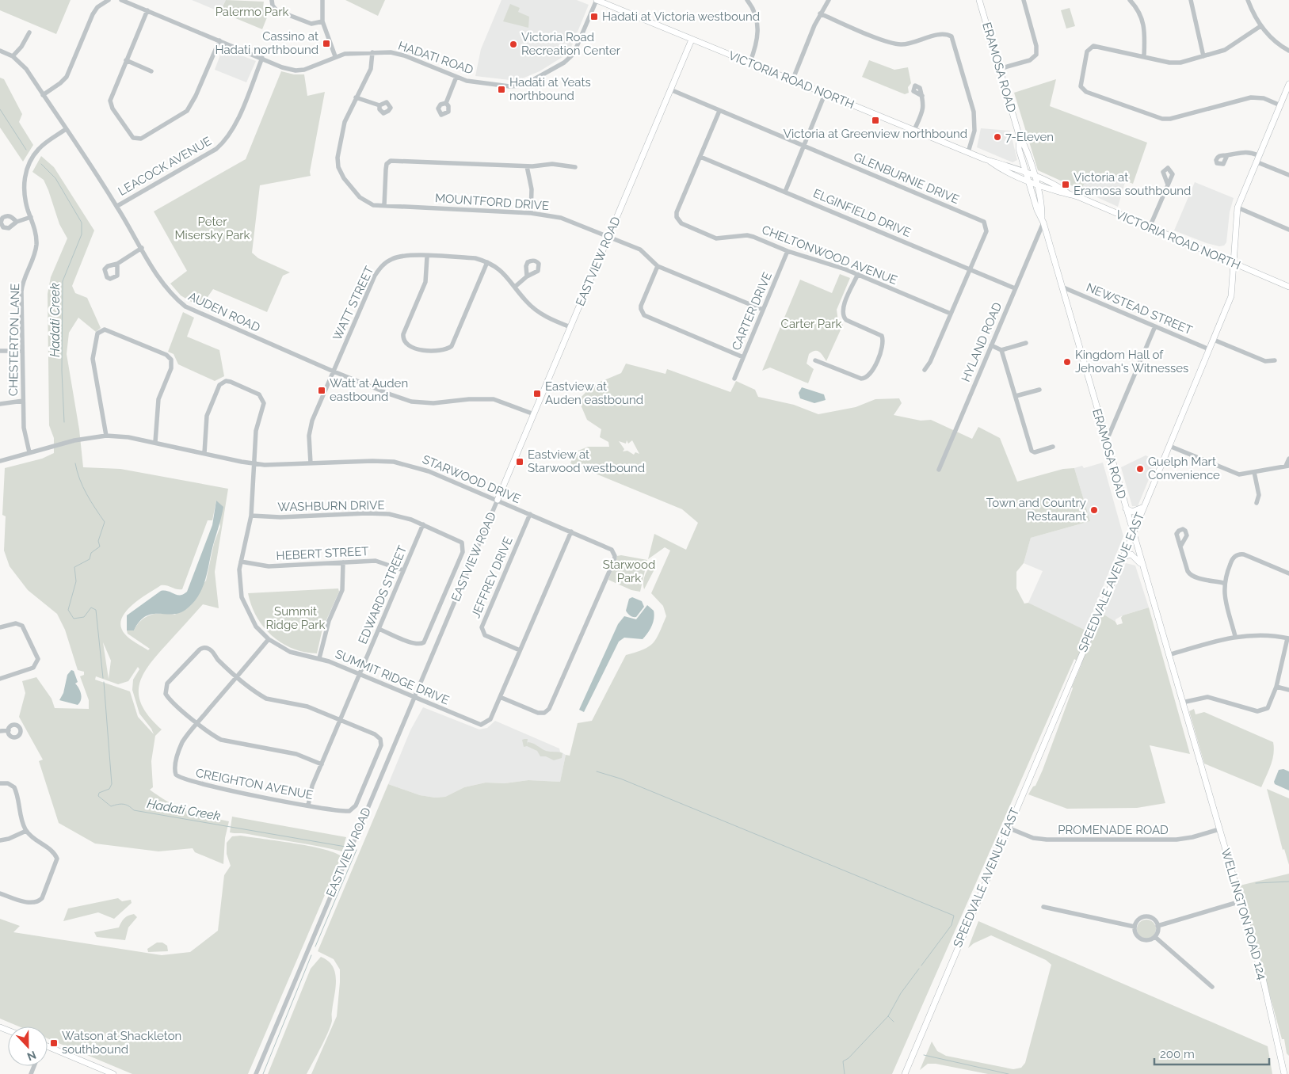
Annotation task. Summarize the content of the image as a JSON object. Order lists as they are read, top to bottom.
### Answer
{
  "streets": {
    "main road": [
      "ERAMOSA ROAD",
      "VICTORIA ROAD NORTH",
      "EASTVIEW ROAD",
      "SPEEDVALE AVENUE EAST",
      "WELLINGTON ROAD 124"
    ],
    "street": [
      "HADATI ROAD",
      "LEACOCK AVENUE",
      "GLENBURNIE DRIVE",
      "MOUNTFORD DRIVE",
      "ELGINFIELD DRIVE",
      "CHELTONWOOD AVENUE",
      "WATT STREET",
      "NEWSTEAD STREET",
      "CARTER DRIVE",
      "AUDEN ROAD",
      "CHESTERTON LANE",
      "HYLAND ROAD",
      "STARWOOD DRIVE",
      "WASHBURN DRIVE",
      "HEBERT STREET",
      "JEFFREY DRIVE",
      "EDWARDS STREET",
      "SUMMIT RIDGE DRIVE",
      "CREIGHTON AVENUE",
      "PROMENADE ROAD"
    ]
  },
  "crossings": [
    ["HADATI ROAD", "VICTORIA ROAD NORTH"],
    ["HADATI ROAD", "LEACOCK AVENUE"],
    ["HADATI ROAD", "MOUNTFORD DRIVE"],
    ["ERAMOSA ROAD", "VICTORIA ROAD NORTH"],
    ["ERAMOSA ROAD", "NEWSTEAD STREET"],
    ["ERAMOSA ROAD", "HYLAND ROAD"],
    ["ERAMOSA ROAD", "SPEEDVALE AVENUE EAST"],
    ["ERAMOSA ROAD", "WELLINGTON ROAD 124"],
    ["VICTORIA ROAD NORTH", "EASTVIEW ROAD"],
    ["VICTORIA ROAD NORTH", "SPEEDVALE AVENUE EAST"],
    ["LEACOCK AVENUE", "AUDEN ROAD"],
    ["GLENBURNIE DRIVE", "ELGINFIELD DRIVE"],
    ["GLENBURNIE DRIVE", "CHELTONWOOD AVENUE"],
    ["GLENBURNIE DRIVE", "EASTVIEW ROAD"],
    ["MOUNTFORD DRIVE", "EASTVIEW ROAD"],
    ["MOUNTFORD DRIVE", "CARTER DRIVE"],
    ["ELGINFIELD DRIVE", "CHELTONWOOD AVENUE"],
    ["ELGINFIELD DRIVE", "HYLAND ROAD"],
    ["CHELTONWOOD AVENUE", "CARTER DRIVE"],
    ["EASTVIEW ROAD", "WATT STREET"],
    ["EASTVIEW ROAD", "AUDEN ROAD"],
    ["EASTVIEW ROAD", "STARWOOD DRIVE"],
    ["EASTVIEW ROAD", "SUMMIT RIDGE DRIVE"],
    ["WATT STREET", "AUDEN ROAD"],
    ["WATT STREET", "STARWOOD DRIVE"],
    ["NEWSTEAD STREET", "SPEEDVALE AVENUE EAST"],
    ["AUDEN ROAD", "CHESTERTON LANE"],
    ["CHESTERTON LANE", "STARWOOD DRIVE"],
    ["STARWOOD DRIVE", "JEFFREY DRIVE"],
    ["STARWOOD DRIVE", "SUMMIT RIDGE DRIVE"],
    ["WASHBURN DRIVE", "EDWARDS STREET"],
    ["WASHBURN DRIVE", "SUMMIT RIDGE DRIVE"],
    ["HEBERT STREET", "EDWARDS STREET"],
    ["HEBERT STREET", "SUMMIT RIDGE DRIVE"],
    ["JEFFREY DRIVE", "SUMMIT RIDGE DRIVE"],
    ["SPEEDVALE AVENUE EAST", "PROMENADE ROAD"],
    ["EDWARDS STREET", "SUMMIT RIDGE DRIVE"],
    ["EDWARDS STREET", "CREIGHTON AVENUE"],
    ["SUMMIT RIDGE DRIVE", "CREIGHTON AVENUE"],
    ["PROMENADE ROAD", "WELLINGTON ROAD 124"]
  ],
  "water": ["Hadati Creek"],
  "parks": [
    "Palermo Park",
    "Peter Misersky Park",
    "Carter Park",
    "Starwood Park",
    "Summit Ridge Park"
  ],
  "places": {
    "transit": [
      "Hadati at Victoria westbound",
      "Cassino at Hadati northbound",
      "Hadati at Yeats northbound",
      "Victoria at Greenview northbound",
      "Victoria at Eramosa southbound",
      "Watt at Auden eastbound",
      "Eastview at Auden eastbound",
      "Eastview at Starwood westbound",
      "Watson at Shackleton southbound"
    ],
    "other": [
      "Victoria Road Recreation Center",
      "7-Eleven",
      "Kingdom Hall of Jehovah's Witnesses",
      "Guelph Mart Convenience",
      "Town and Country Restaurant"
    ]
  },
  "scale_bar": "200 m",
  "north": "bottom"
}
